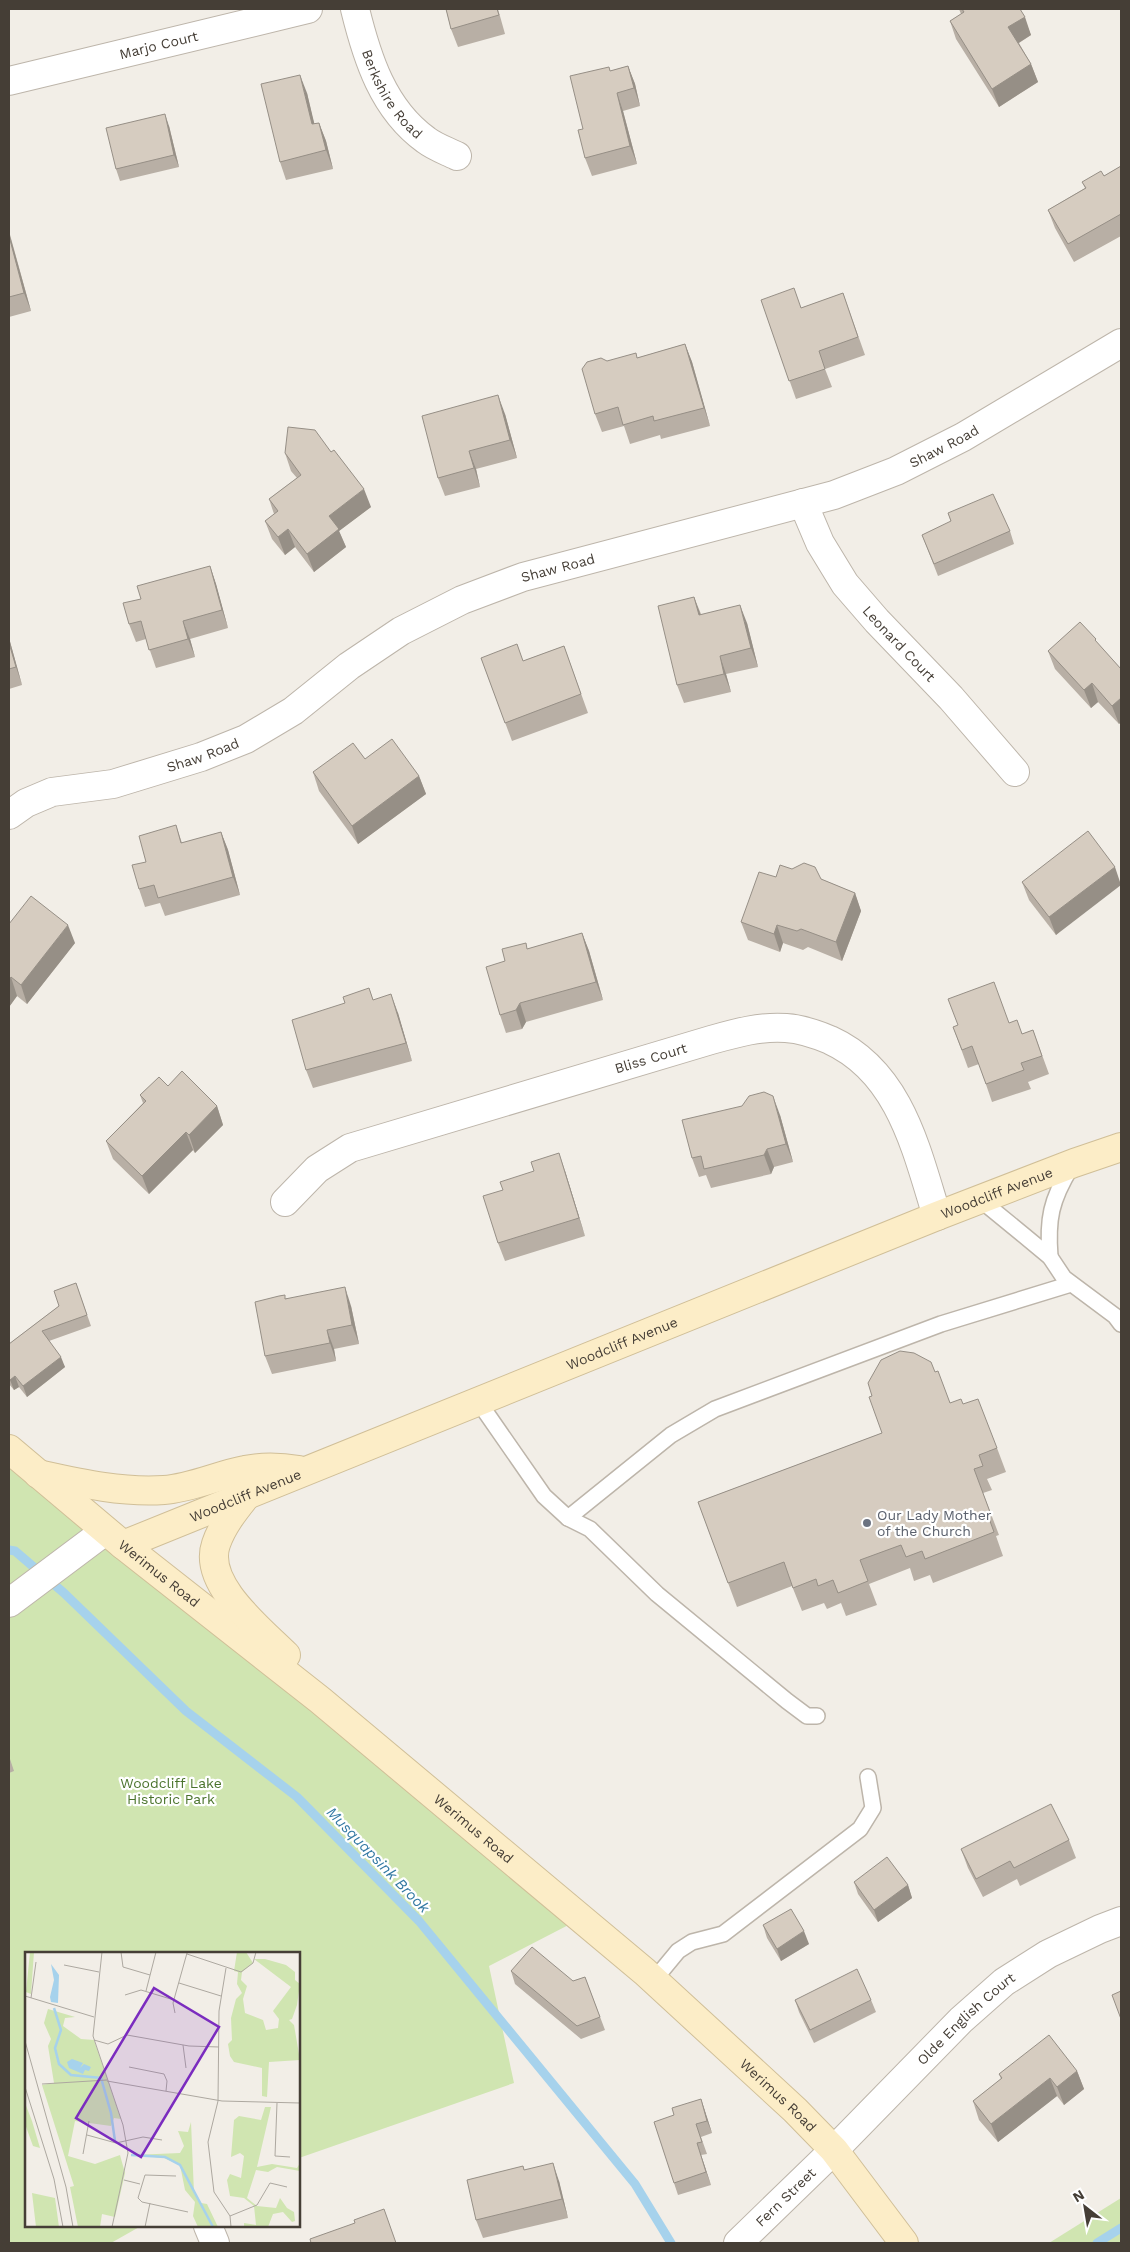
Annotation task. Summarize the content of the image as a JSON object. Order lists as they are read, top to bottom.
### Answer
{
  "streets": {
    "main road": ["Woodcliff Avenue", "Werimus Road"],
    "street": [
      "Marjo Court",
      "Berkshire Road",
      "Shaw Road",
      "Leonard Court",
      "Bliss Court",
      "Olde English Court",
      "Fern Street"
    ]
  },
  "crossings": [
    ["Shaw Road", "Leonard Court"],
    ["Bliss Court", "Woodcliff Avenue"],
    ["Woodcliff Avenue", "Werimus Road"],
    ["Werimus Road", "Olde English Court"],
    ["Werimus Road", "Fern Street"],
    ["Olde English Court", "Fern Street"]
  ],
  "water": ["Musquapsink Brook"],
  "parks": ["Woodcliff Lake Historic Park"],
  "places": ["Our Lady Mother of the Church"],
  "north": "top left"
}
